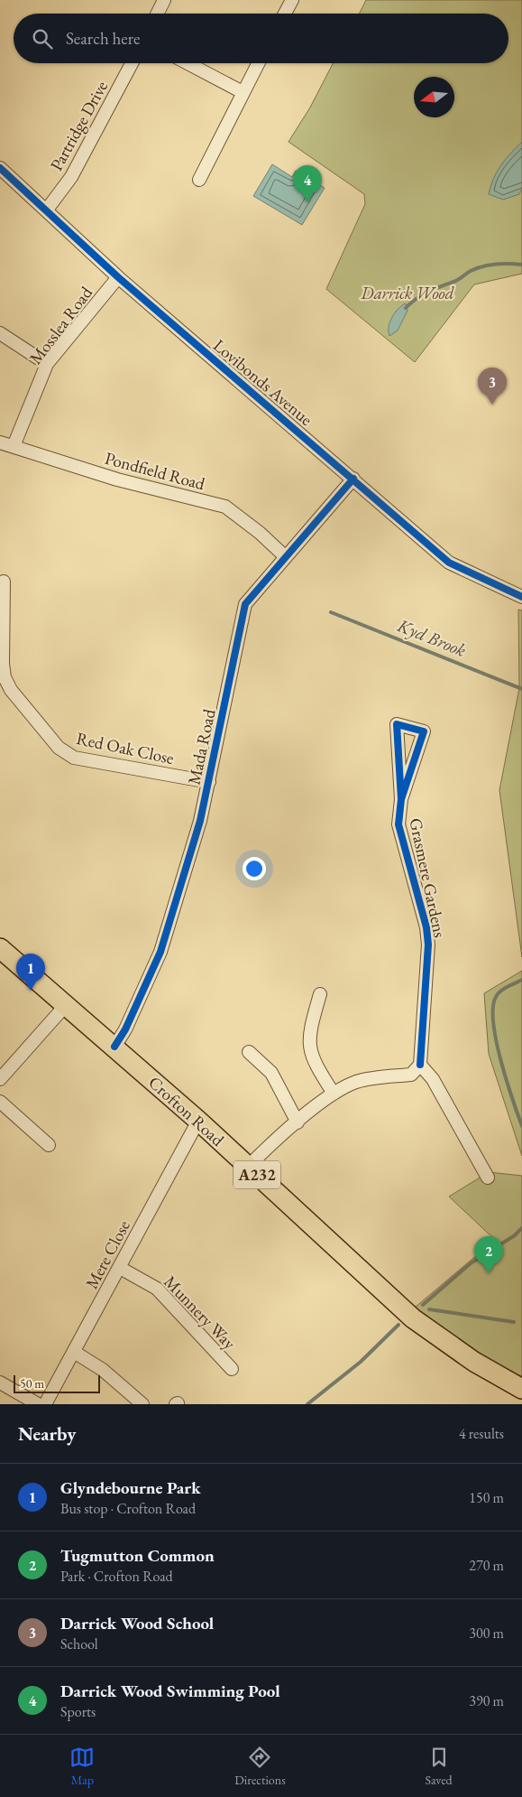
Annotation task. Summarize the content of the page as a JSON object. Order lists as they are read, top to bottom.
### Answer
{
  "streets": {
    "main road": ["Crofton Road", "A232"],
    "street": [
      "Partridge Drive",
      "Mosslea Road",
      "Lovibonds Avenue",
      "Pondfield Road",
      "Mada Road",
      "Red Oak Close",
      "Grasmere Gardens",
      "Mere Close",
      "Munnery Way"
    ]
  },
  "crossings": [
    ["Partridge Drive", "Lovibonds Avenue"],
    ["Mosslea Road", "Lovibonds Avenue"],
    ["Mosslea Road", "Pondfield Road"],
    ["Lovibonds Avenue", "Mada Road"],
    ["Pondfield Road", "Mada Road"],
    ["Mada Road", "Red Oak Close"],
    ["Mada Road", "Crofton Road"],
    ["Crofton Road", "Mere Close"],
    ["Mere Close", "Munnery Way"]
  ],
  "water": ["Kyd Brook"],
  "parks": ["Darrick Wood"],
  "scale_bar": "50 m",
  "north": "left",
  "page": {
    "search": "Search here",
    "pins": [
      "4",
      "3",
      "1",
      "2"
    ],
    "scale": "50 m",
    "heading": ["Nearby", "4 results"],
    "list": [
      {
        "mark": "1",
        "name": "Glyndebourne Park",
        "note": "Bus stop · Crofton Road",
        "value": "150 m"
      },
      {
        "mark": "2",
        "name": "Tugmutton Common",
        "note": "Park · Crofton Road",
        "value": "270 m"
      },
      {
        "mark": "3",
        "name": "Darrick Wood School",
        "note": "School",
        "value": "300 m"
      },
      {
        "mark": "4",
        "name": "Darrick Wood Swimming Pool",
        "note": "Sports",
        "value": "390 m"
      }
    ],
    "nav": ["Map", "Directions", "Saved"]
  }
}
